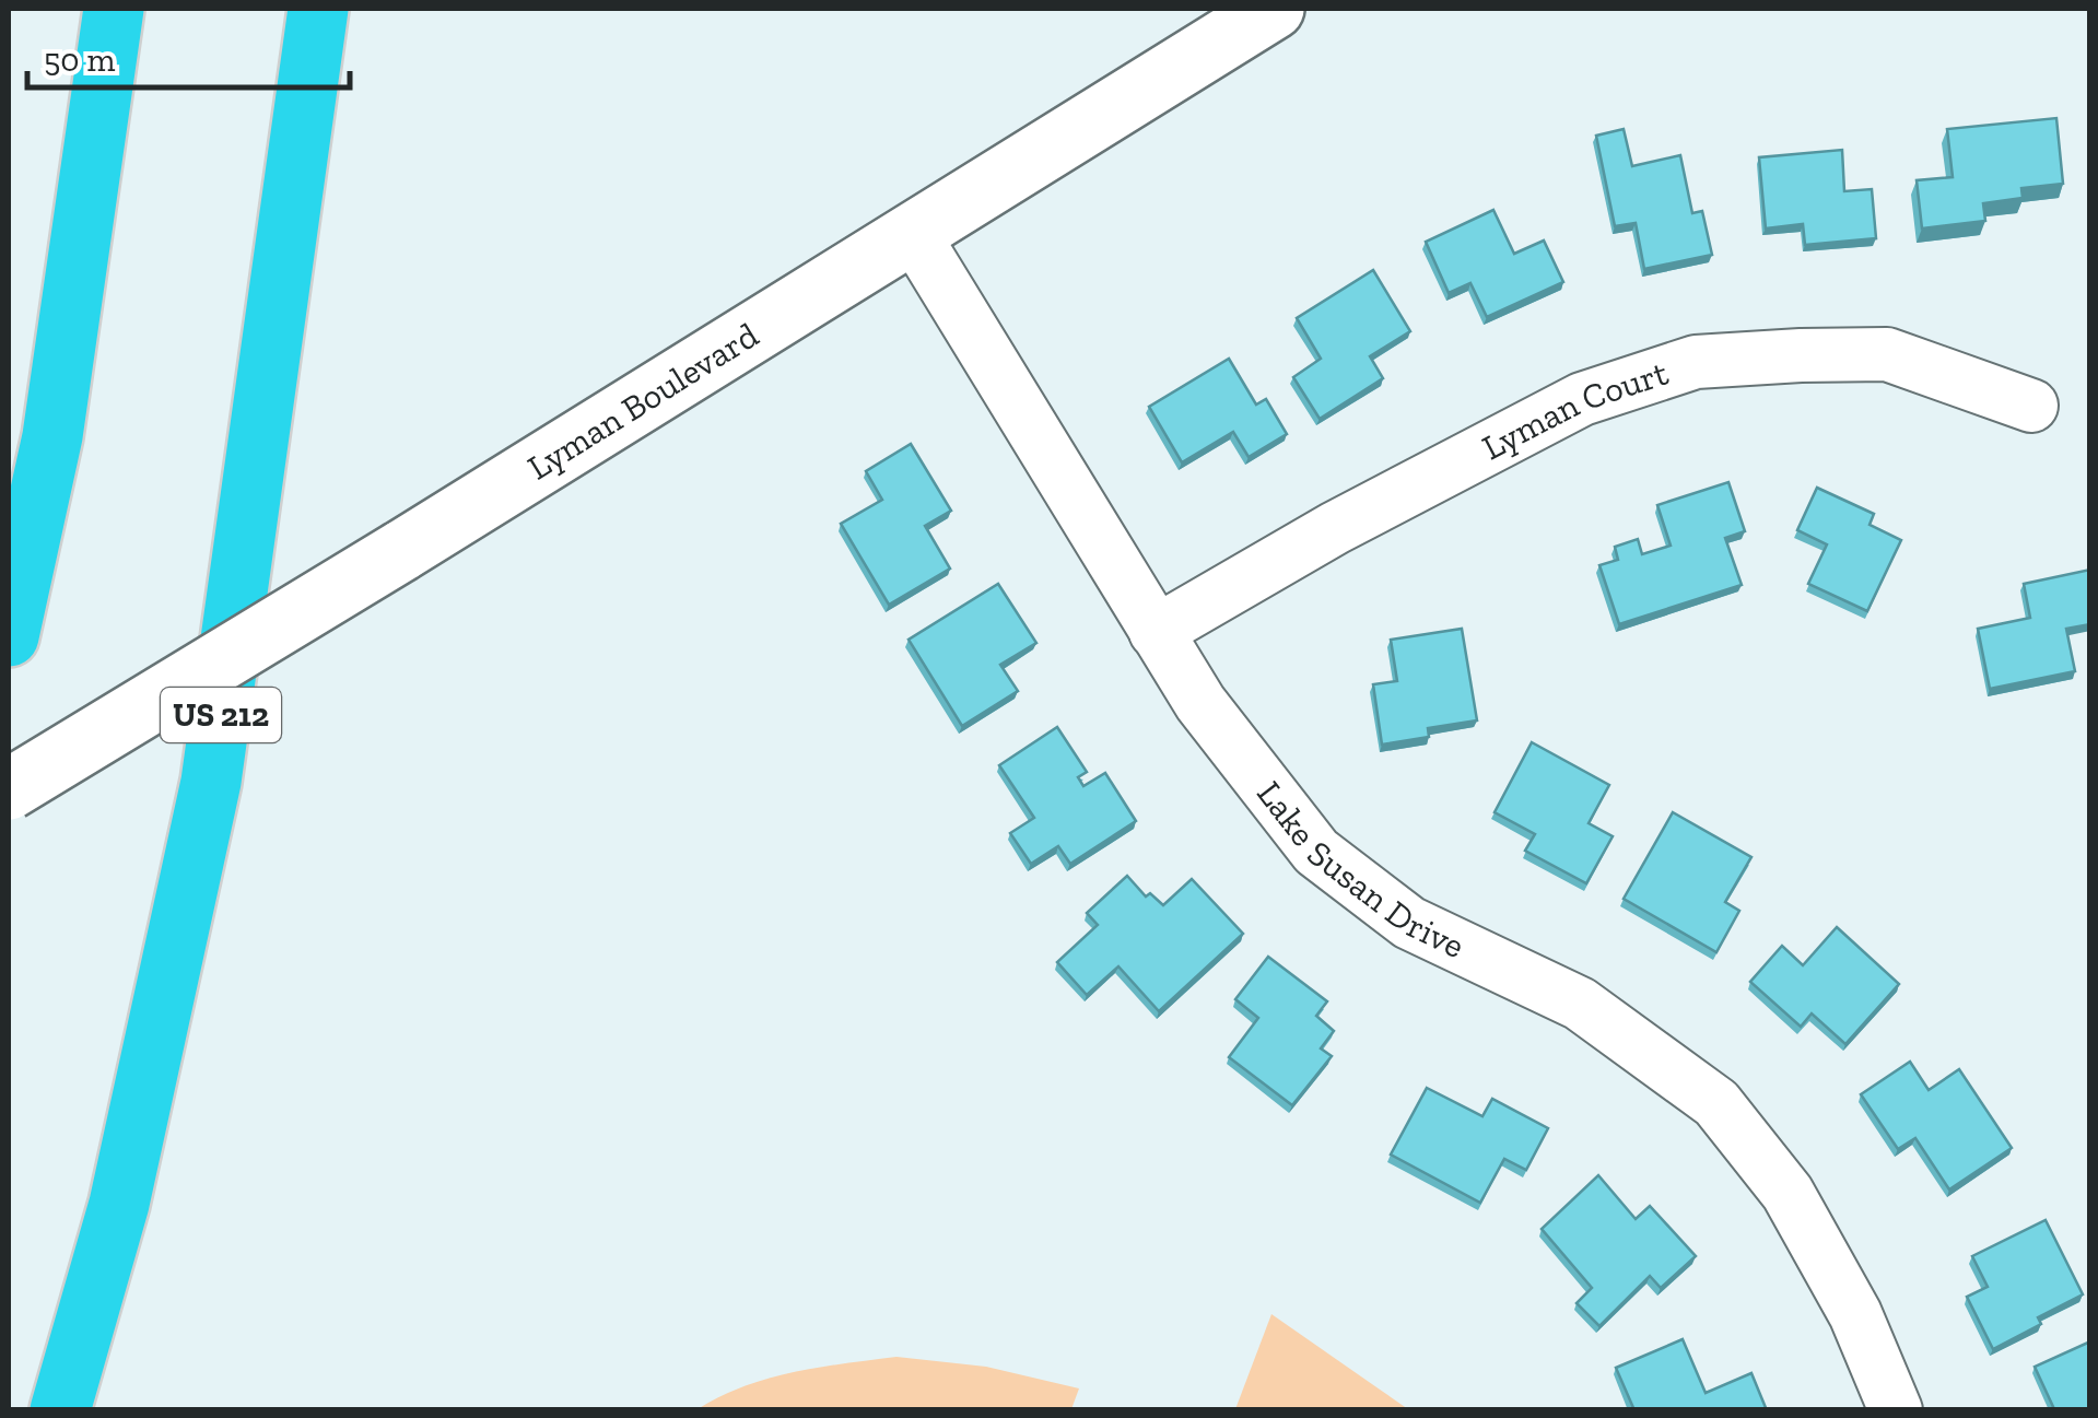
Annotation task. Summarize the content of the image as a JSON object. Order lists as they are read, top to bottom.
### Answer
{
  "streets": {
    "highway": ["US 212"],
    "main road": ["Lyman Boulevard"],
    "street": ["Lyman Court", "Lake Susan Drive"]
  },
  "crossings": [
    ["Lyman Boulevard", "Lake Susan Drive"],
    ["Lyman Court", "Lake Susan Drive"]
  ],
  "scale_bar": "50 m"
}
